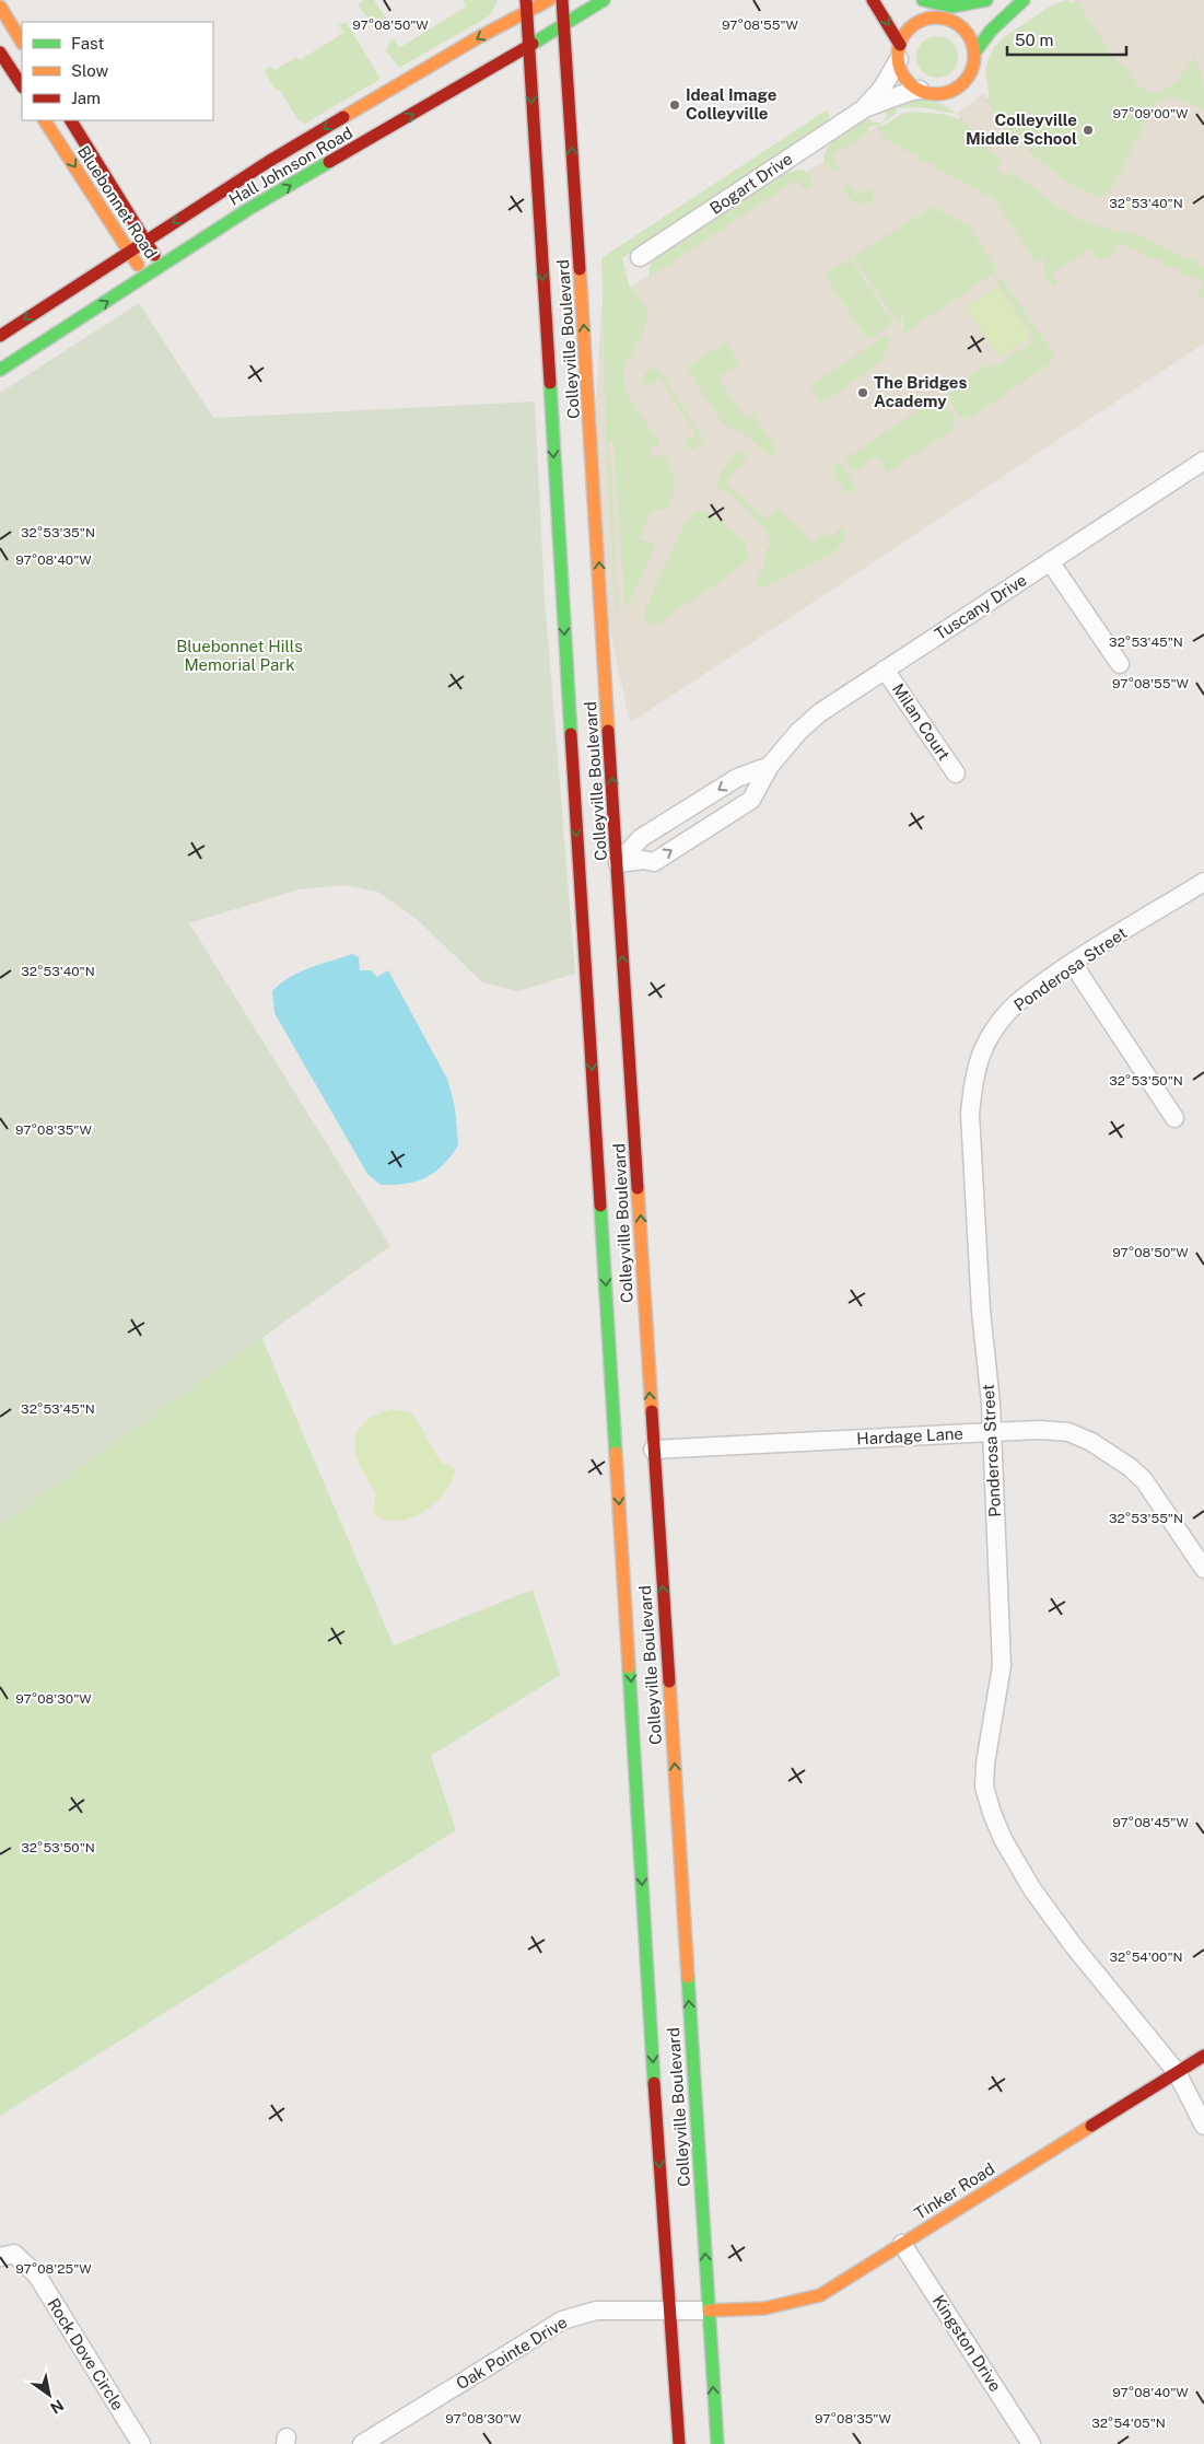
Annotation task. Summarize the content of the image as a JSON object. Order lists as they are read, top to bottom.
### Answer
{
  "streets": {
    "main road": [
      "Hall Johnson Road",
      "Bluebonnet Road",
      "Colleyville Boulevard",
      "Tinker Road"
    ],
    "street": [
      "Bogart Drive",
      "Tuscany Drive",
      "Milan Court",
      "Ponderosa Street",
      "Hardage Lane",
      "Kingston Drive",
      "Oak Pointe Drive",
      "Rock Dove Circle"
    ]
  },
  "crossings": [
    ["Hall Johnson Road", "Bluebonnet Road"],
    ["Hall Johnson Road", "Colleyville Boulevard"],
    ["Colleyville Boulevard", "Tuscany Drive"],
    ["Colleyville Boulevard", "Hardage Lane"],
    ["Colleyville Boulevard", "Tinker Road"],
    ["Colleyville Boulevard", "Oak Pointe Drive"],
    ["Tuscany Drive", "Milan Court"],
    ["Ponderosa Street", "Hardage Lane"],
    ["Ponderosa Street", "Tinker Road"],
    ["Tinker Road", "Kingston Drive"],
    ["Tinker Road", "Oak Pointe Drive"]
  ],
  "parks": ["Bluebonnet Hills Memorial Park"],
  "places": ["Ideal Image Colleyville", "Colleyville Middle School", "The Bridges Academy"],
  "legend": ["Fast", "Slow", "Jam"],
  "scale_bar": "50 m",
  "north": "bottom right",
  "coordinates": [
    "97°08'50\"W",
    "97°08'55\"W",
    "97°09'00\"W",
    "32°53'40\"N",
    "32°53'35\"N",
    "97°08'40\"W",
    "32°53'45\"N",
    "32°53'50\"N",
    "97°08'35\"W",
    "32°53'55\"N",
    "97°08'30\"W",
    "97°08'45\"W",
    "32°54'00\"N",
    "97°08'25\"W",
    "32°54'05\"N"
  ]
}
